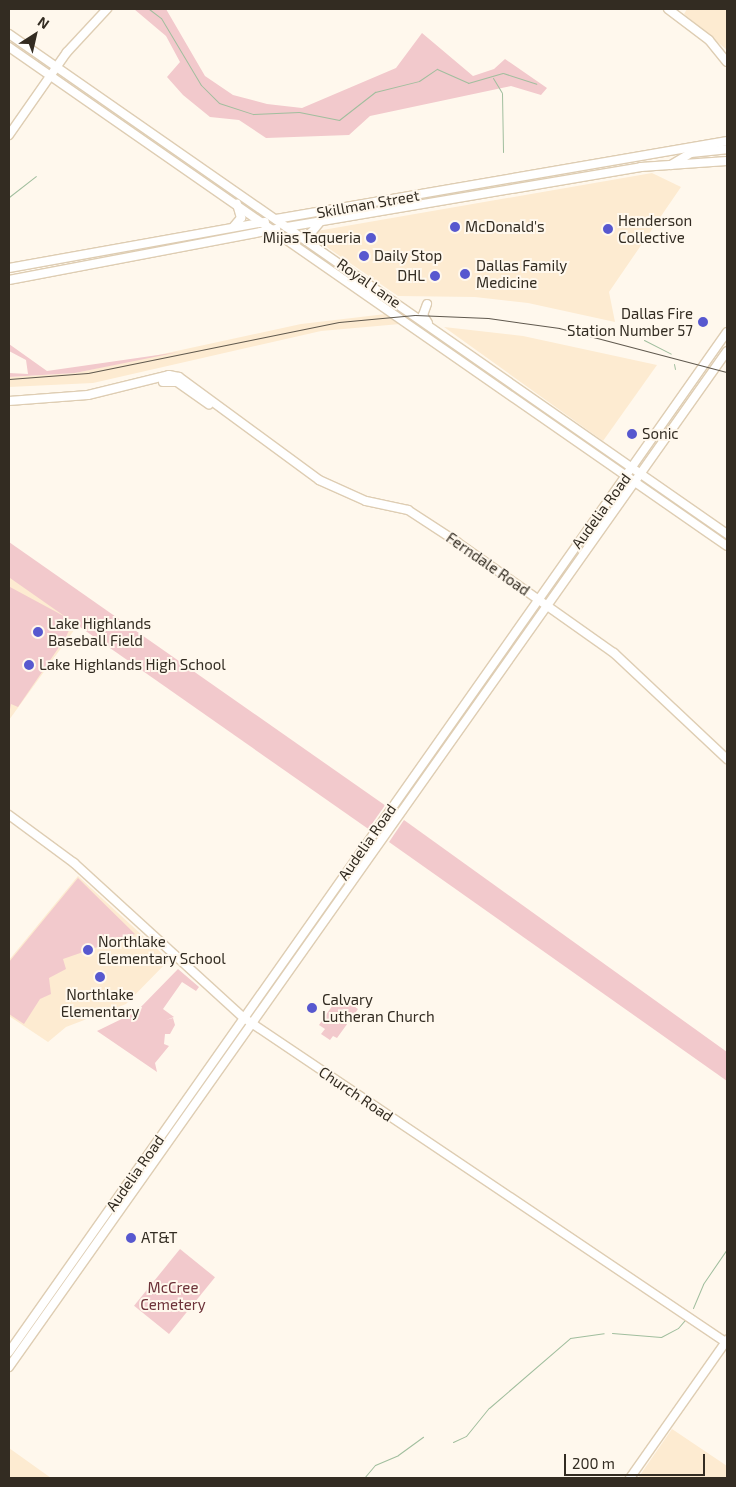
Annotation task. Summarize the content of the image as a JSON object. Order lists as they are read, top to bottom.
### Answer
{
  "streets": {
    "main road": [
      "Skillman Street",
      "Royal Lane",
      "Audelia Road",
      "Ferndale Road",
      "Church Road"
    ]
  },
  "crossings": [
    ["Skillman Street", "Royal Lane"],
    ["Royal Lane", "Audelia Road"],
    ["Audelia Road", "Ferndale Road"],
    ["Audelia Road", "Church Road"]
  ],
  "parks": ["McCree Cemetery"],
  "places": [
    "McDonald's",
    "Henderson Collective",
    "Mijas Taqueria",
    "Daily Stop",
    "Dallas Family Medicine",
    "DHL",
    "Dallas Fire Station Number 57",
    "Sonic",
    "Lake Highlands Baseball Field",
    "Lake Highlands High School",
    "Northlake Elementary School",
    "Northlake Elementary",
    "Calvary Lutheran Church",
    "AT&T"
  ],
  "scale_bar": "200 m",
  "north": "top right"
}
